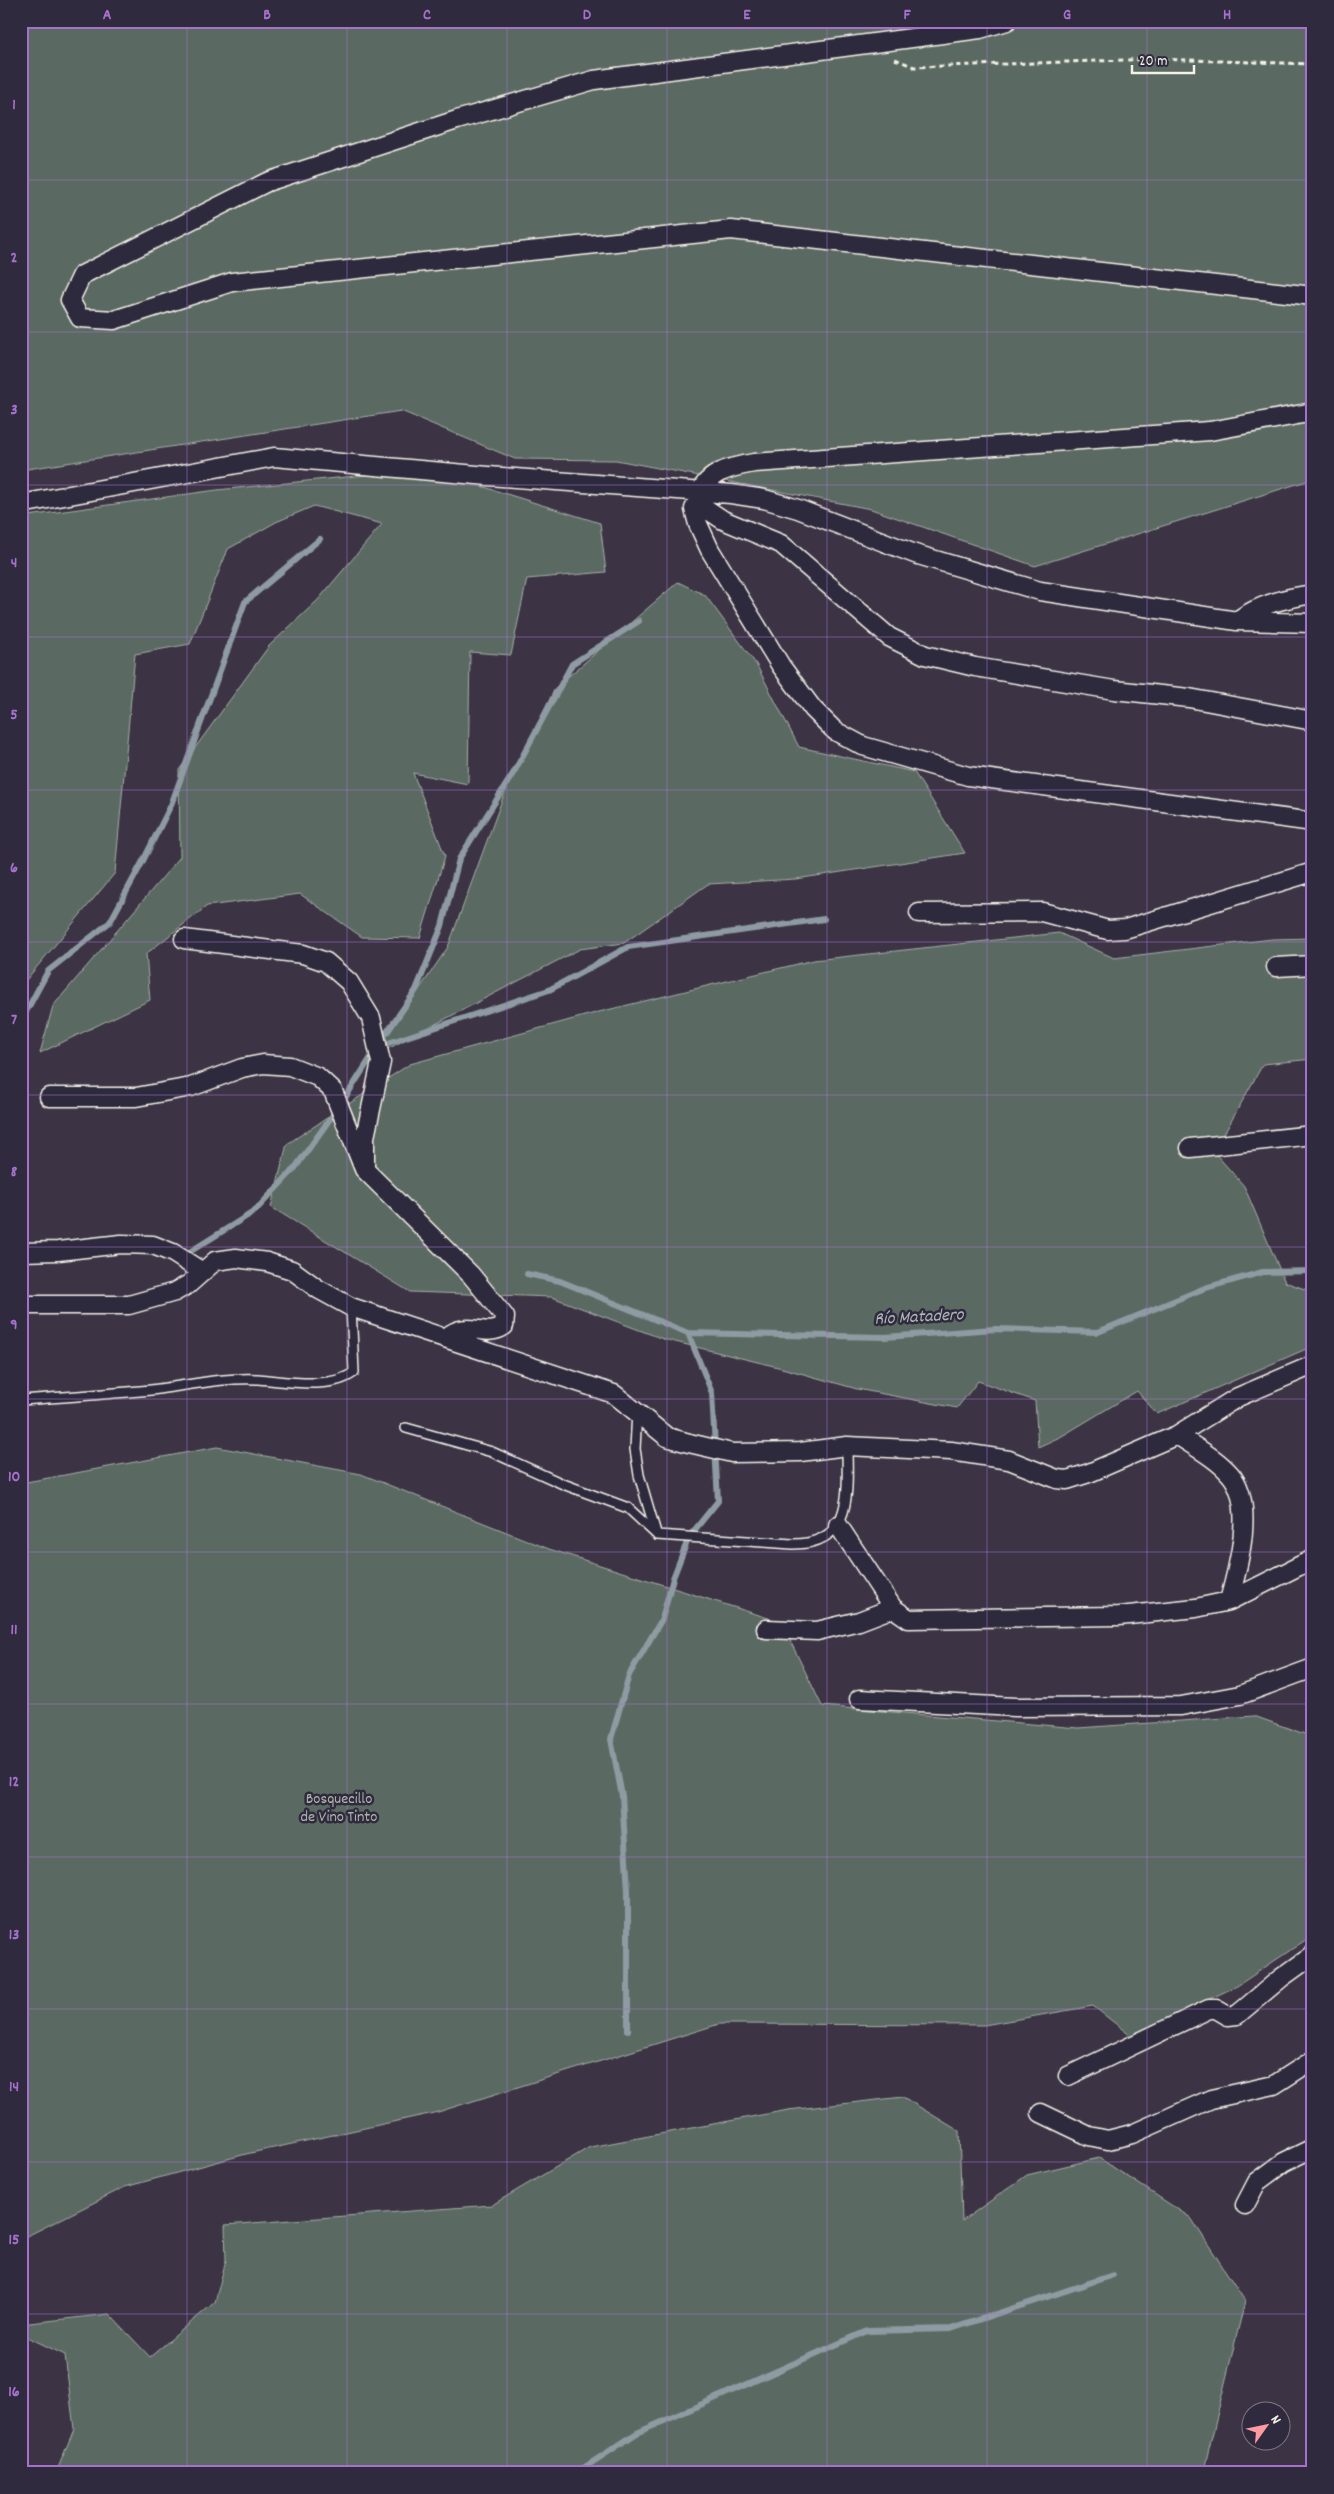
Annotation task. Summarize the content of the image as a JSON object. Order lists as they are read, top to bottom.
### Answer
{
  "water": ["Río Matadero"],
  "parks": ["Bosquecillo de Vino Tinto"],
  "scale_bar": "20 m",
  "north": "top right",
  "grid": {
    "columns": [
      "A",
      "B",
      "C",
      "D",
      "E",
      "F",
      "G",
      "H"
    ],
    "rows": [
      "1",
      "2",
      "3",
      "4",
      "5",
      "6",
      "7",
      "8",
      "9",
      "10",
      "11",
      "12",
      "13",
      "14",
      "15",
      "16"
    ]
  }
}
